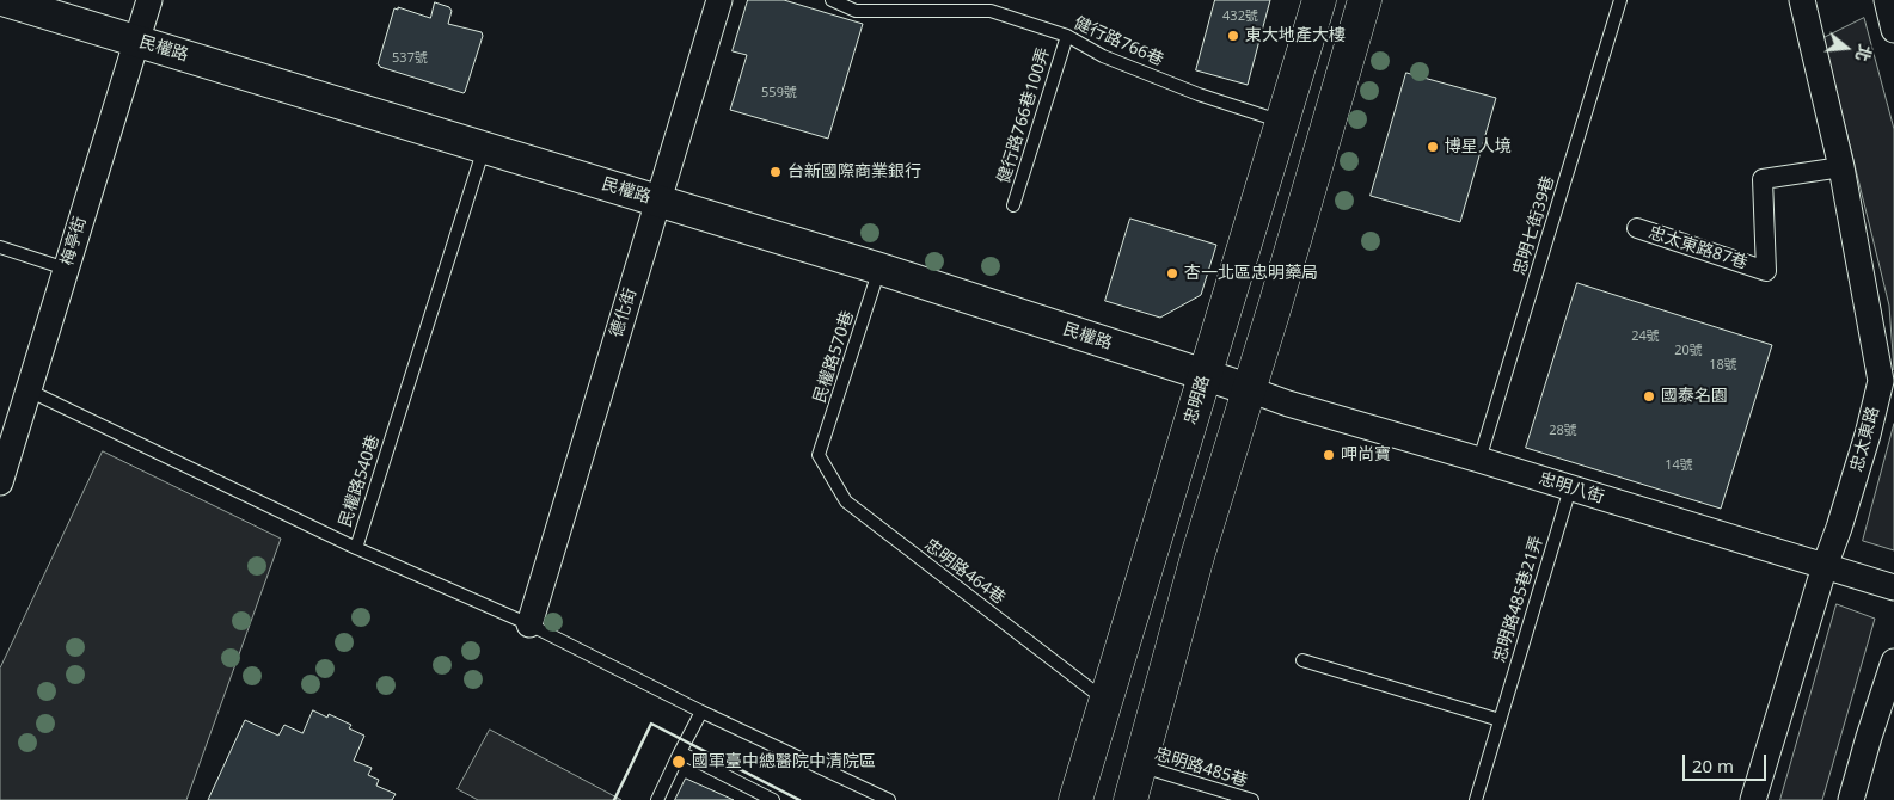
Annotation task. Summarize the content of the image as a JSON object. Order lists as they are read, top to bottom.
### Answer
{
  "streets": {
    "main road": ["忠明路"],
    "street": [
      "民權路",
      "梅亭街",
      "忠太東路87巷",
      "德化街",
      "忠太東路",
      "忠明八街"
    ],
    "lane": [
      "健行路766巷",
      "健行路766巷100弄",
      "忠明七街39巷",
      "民權路570巷",
      "民權路540巷",
      "忠明路464巷",
      "忠明路485巷21弄",
      "忠明路485巷"
    ]
  },
  "crossings": [
    ["健行路766巷", "健行路766巷100弄"],
    ["健行路766巷", "忠明路"],
    ["民權路", "梅亭街"],
    ["民權路", "德化街"],
    ["民權路", "民權路570巷"],
    ["民權路", "忠明路"],
    ["民權路", "民權路540巷"],
    ["民權路", "忠明八街"],
    ["忠明七街39巷", "忠明八街"],
    ["梅亭街", "民權路540巷"],
    ["忠太東路87巷", "忠太東路"],
    ["民權路570巷", "忠明路464巷"],
    ["忠明路", "忠明路464巷"],
    ["忠太東路", "忠明八街"],
    ["忠明八街", "忠明路485巷21弄"]
  ],
  "places": [
    "東大地產大樓",
    "博星人境",
    "台新國際商業銀行",
    "杏一北區忠明藥局",
    "國泰名園",
    "呷尚寶",
    "國軍臺中總醫院中清院區"
  ],
  "house_numbers": [
    "432號",
    "537號",
    "559號",
    "24號",
    "20號",
    "18號",
    "28號",
    "14號"
  ],
  "scale_bar": "20 m",
  "north": "right"
}
